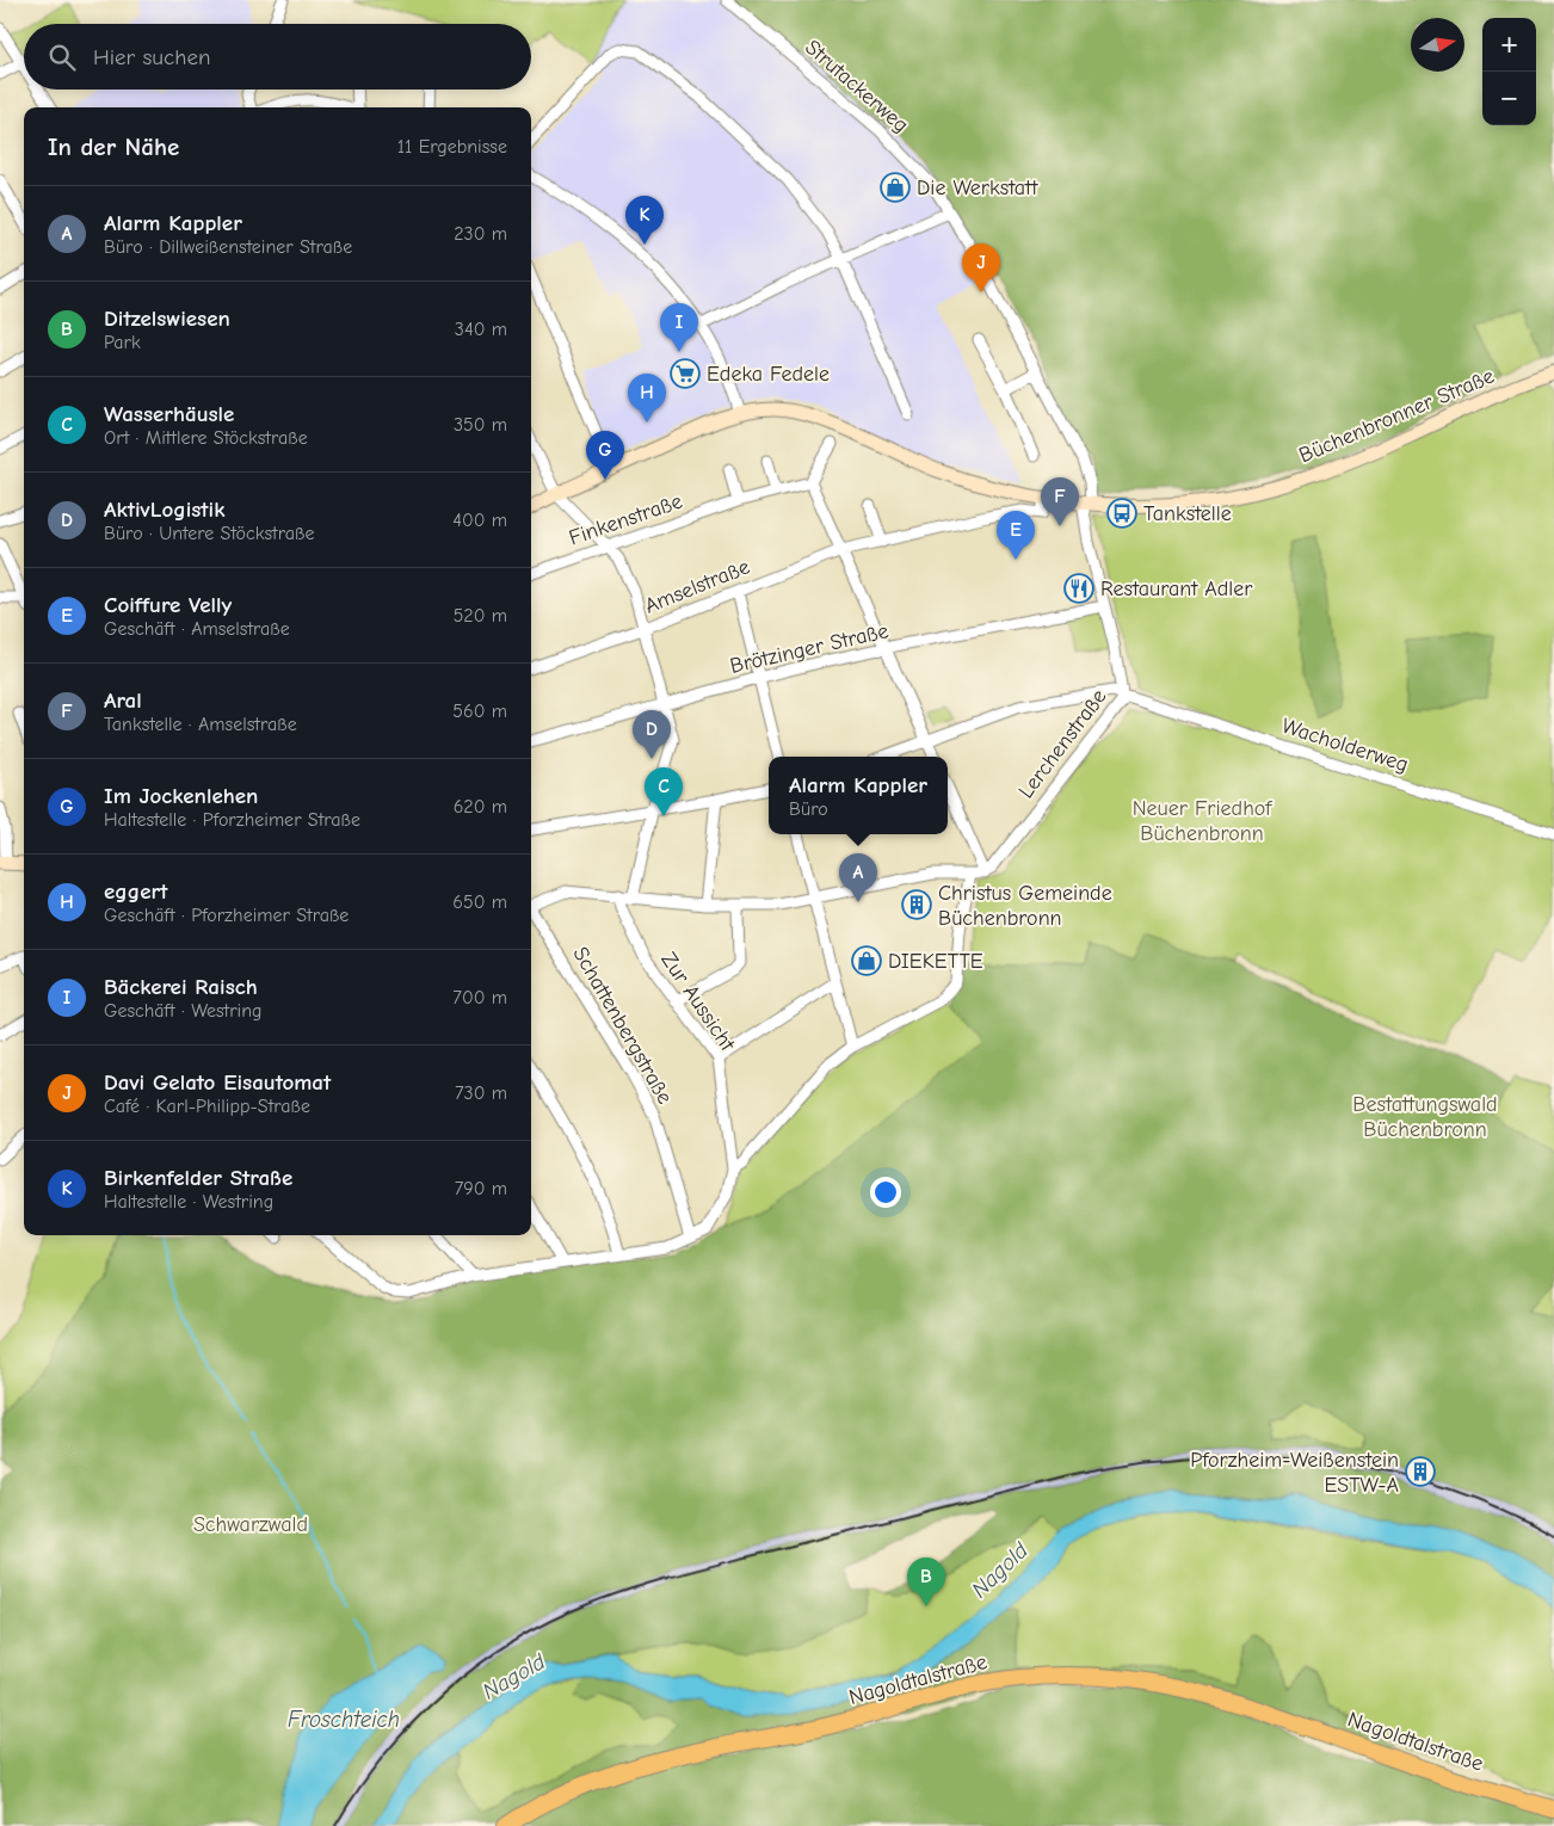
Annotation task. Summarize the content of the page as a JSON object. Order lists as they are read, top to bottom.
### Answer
{
  "streets": {
    "main road": ["Büchenbronner Straße", "Nagoldtalstraße"],
    "street": [
      "Strutackerweg",
      "Finkenstraße",
      "Amselstraße",
      "Brötzinger Straße",
      "Lerchenstraße",
      "Wacholderweg",
      "Zur Aussicht",
      "Schattenbergstraße"
    ]
  },
  "crossings": [
    ["Strutackerweg", "Lerchenstraße"],
    ["Büchenbronner Straße", "Amselstraße"],
    ["Büchenbronner Straße", "Lerchenstraße"],
    ["Brötzinger Straße", "Lerchenstraße"],
    ["Lerchenstraße", "Wacholderweg"]
  ],
  "water": ["Nagold", "Froschteich"],
  "parks": ["Neuer Friedhof Büchenbronn", "Bestattungswald Büchenbronn", "Schwarzwald"],
  "places": {
    "shop": ["Die Werkstatt", "DIEKETTE"],
    "supermarket": ["Edeka Fedele"],
    "bus stop": ["Tankstelle"],
    "restaurant": ["Restaurant Adler"],
    "building": ["Christus Gemeinde Büchenbronn", "Pforzheim-Weißenstein ESTW-A"]
  },
  "north": "right",
  "page": {
    "map_buttons": ["+", "−"],
    "search": "Hier suchen",
    "heading": ["In der Nähe", "11 Ergebnisse"],
    "list": [
      {
        "mark": "A",
        "name": "Alarm Kappler",
        "note": "Büro · Dillweißensteiner Straße",
        "value": "230 m"
      },
      {
        "mark": "B",
        "name": "Ditzelswiesen",
        "note": "Park",
        "value": "340 m"
      },
      {
        "mark": "C",
        "name": "Wasserhäusle",
        "note": "Ort · Mittlere Stöckstraße",
        "value": "350 m"
      },
      {
        "mark": "D",
        "name": "AktivLogistik",
        "note": "Büro · Untere Stöckstraße",
        "value": "400 m"
      },
      {
        "mark": "E",
        "name": "Coiffure Velly",
        "note": "Geschäft · Amselstraße",
        "value": "520 m"
      },
      {
        "mark": "F",
        "name": "Aral",
        "note": "Tankstelle · Amselstraße",
        "value": "560 m"
      },
      {
        "mark": "G",
        "name": "Im Jockenlehen",
        "note": "Haltestelle · Pforzheimer Straße",
        "value": "620 m"
      },
      {
        "mark": "H",
        "name": "eggert",
        "note": "Geschäft · Pforzheimer Straße",
        "value": "650 m"
      },
      {
        "mark": "I",
        "name": "Bäckerei Raisch",
        "note": "Geschäft · Westring",
        "value": "700 m"
      },
      {
        "mark": "J",
        "name": "Davi Gelato Eisautomat",
        "note": "Café · Karl-Philipp-Straße",
        "value": "730 m"
      },
      {
        "mark": "K",
        "name": "Birkenfelder Straße",
        "note": "Haltestelle · Westring",
        "value": "790 m"
      }
    ],
    "pins": [
      "K",
      "J",
      "I",
      "H",
      "G",
      "F",
      "E",
      "D",
      "C",
      "A",
      "B"
    ],
    "popup": ["Alarm Kappler", "Büro"]
  }
}
